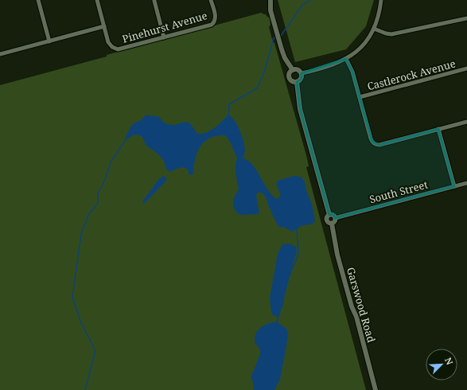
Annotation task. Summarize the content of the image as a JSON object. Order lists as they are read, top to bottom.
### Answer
{
  "streets": {
    "street": [
      "Pinehurst Avenue",
      "Castlerock Avenue",
      "South Street",
      "Garswood Road"
    ]
  },
  "crossings": [
    ["South Street", "Garswood Road"]
  ],
  "north": "top right"
}
